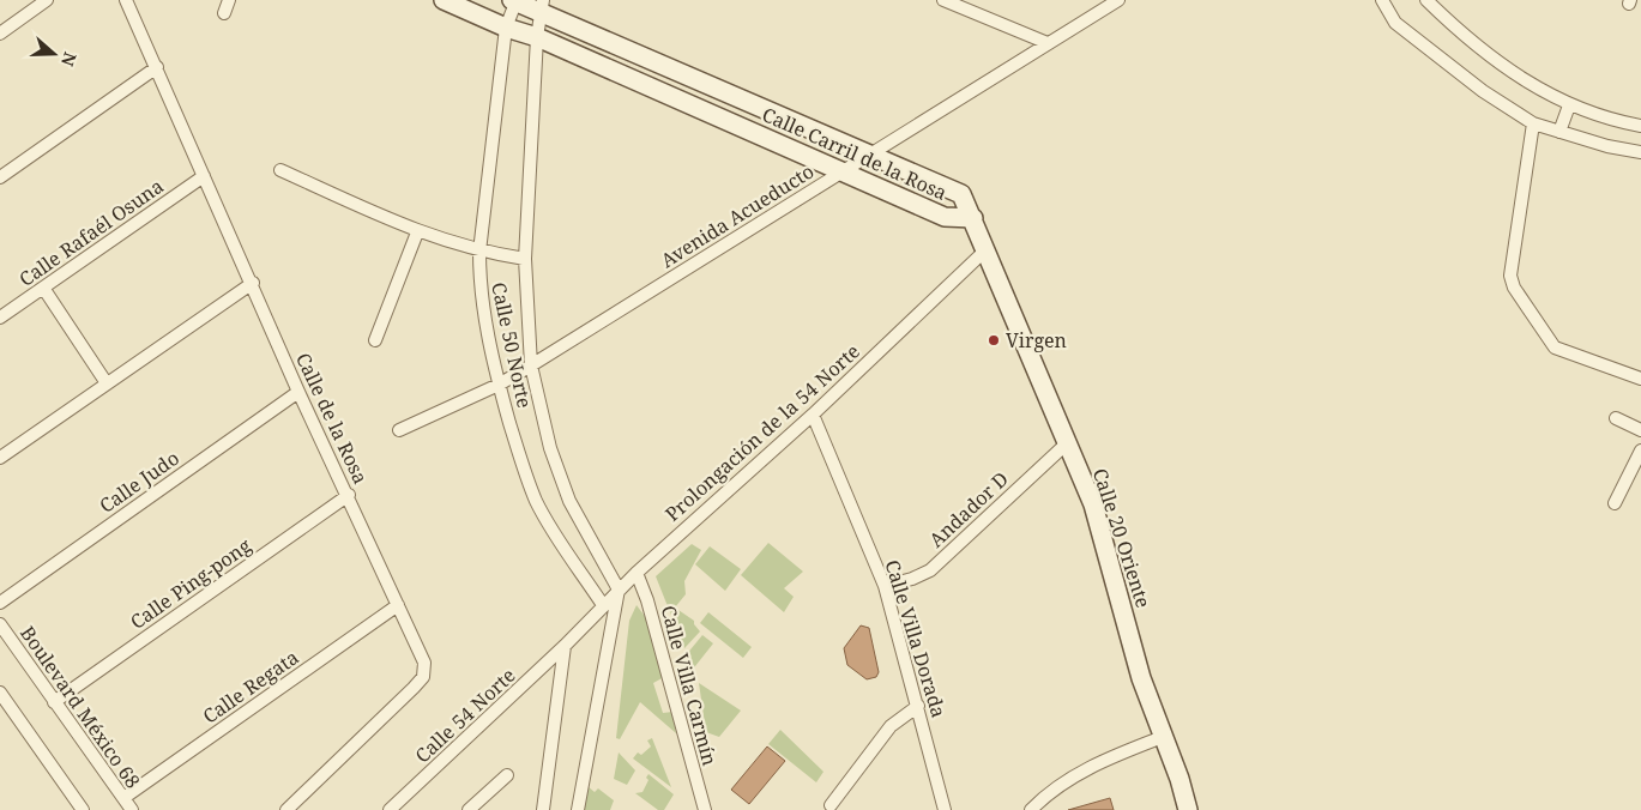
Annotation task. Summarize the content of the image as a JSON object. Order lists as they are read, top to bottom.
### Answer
{
  "streets": {
    "main road": ["Calle Carril de la Rosa", "Calle 20 Oriente"],
    "street": [
      "Avenida Acueducto",
      "Calle Rafaél Osuna",
      "Calle 50 Norte",
      "Calle de la Rosa",
      "Prolongación de la 54 Norte",
      "Calle Judo",
      "Andador D",
      "Calle Ping-pong",
      "Calle Villa Dorada",
      "Calle Villa Carmín",
      "Calle Regata",
      "Boulevard México 68",
      "Calle 54 Norte"
    ]
  },
  "crossings": [
    ["Calle Carril de la Rosa", "Avenida Acueducto"],
    ["Calle Carril de la Rosa", "Calle 50 Norte"],
    ["Calle Carril de la Rosa", "Calle 20 Oriente"],
    ["Avenida Acueducto", "Calle 50 Norte"],
    ["Calle Rafaél Osuna", "Calle de la Rosa"],
    ["Calle 50 Norte", "Prolongación de la 54 Norte"],
    ["Calle de la Rosa", "Calle Judo"],
    ["Calle de la Rosa", "Calle Ping-pong"],
    ["Calle de la Rosa", "Calle Regata"],
    ["Prolongación de la 54 Norte", "Calle 20 Oriente"],
    ["Prolongación de la 54 Norte", "Calle Villa Dorada"],
    ["Prolongación de la 54 Norte", "Calle Villa Carmín"],
    ["Prolongación de la 54 Norte", "Calle 54 Norte"],
    ["Andador D", "Calle 20 Oriente"],
    ["Andador D", "Calle Villa Dorada"],
    ["Calle Ping-pong", "Boulevard México 68"],
    ["Calle Regata", "Boulevard México 68"]
  ],
  "places": ["Virgen"],
  "north": "right"
}
